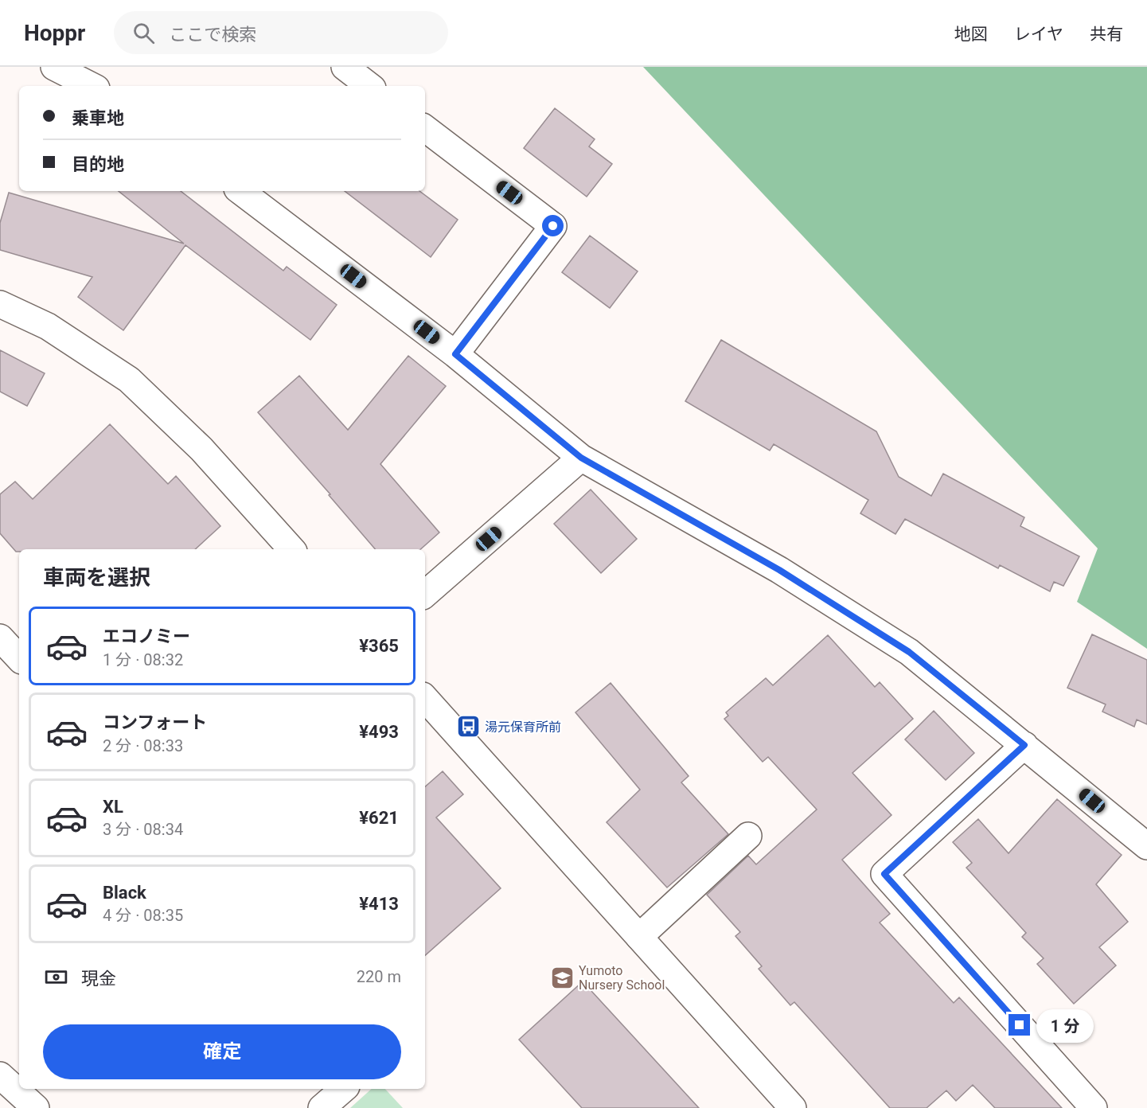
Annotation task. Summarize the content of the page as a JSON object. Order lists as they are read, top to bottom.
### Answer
{
  "places": {
    "bus stop": ["湯元保育所前"],
    "school or university": ["Yumoto Nursery School"]
  },
  "page": {
    "header": "Hoppr",
    "search": "ここで検索",
    "nav": ["地図", "レイヤ", "共有"],
    "banner": ["乗車地", "目的地"],
    "heading": "車両を選択",
    "list": [
      {
        "name": "エコノミー",
        "note": "1 分 · 08:32",
        "value": "¥365"
      },
      {
        "name": "コンフォート",
        "note": "2 分 · 08:33",
        "value": "¥493"
      },
      {
        "name": "XL",
        "note": "3 分 · 08:34",
        "value": "¥621"
      },
      {
        "name": "Black",
        "note": "4 分 · 08:35",
        "value": "¥413"
      }
    ],
    "pay": ["現金", "220 m"],
    "bubble": "1 分",
    "buttons": "確定"
  }
}
